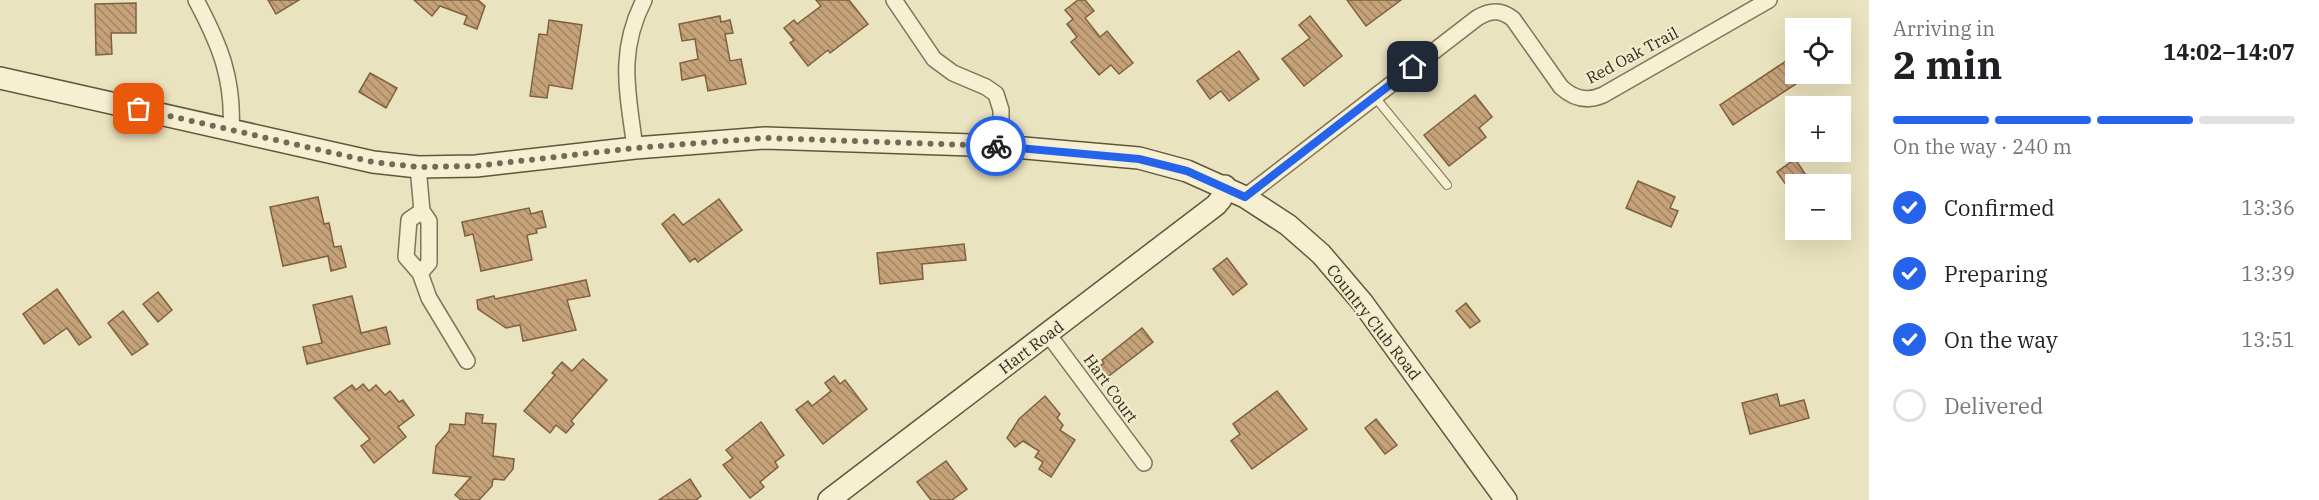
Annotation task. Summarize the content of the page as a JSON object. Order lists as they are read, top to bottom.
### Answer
{
  "streets": {
    "main road": ["Country Club Road", "Hart Road"],
    "street": ["Red Oak Trail", "Hart Court"]
  },
  "crossings": [
    ["Red Oak Trail", "Country Club Road"],
    ["Country Club Road", "Hart Road"],
    ["Hart Road", "Hart Court"]
  ],
  "page": {
    "heading": ["2 min", "Arriving in", "14:02–14:07"],
    "map_buttons": ["+", "−"],
    "bar": "On the way · 240 m",
    "list": [
      ["Confirmed", "13:36"],
      ["Preparing", "13:39"],
      ["On the way", "13:51"],
      "Delivered"
    ]
  }
}
